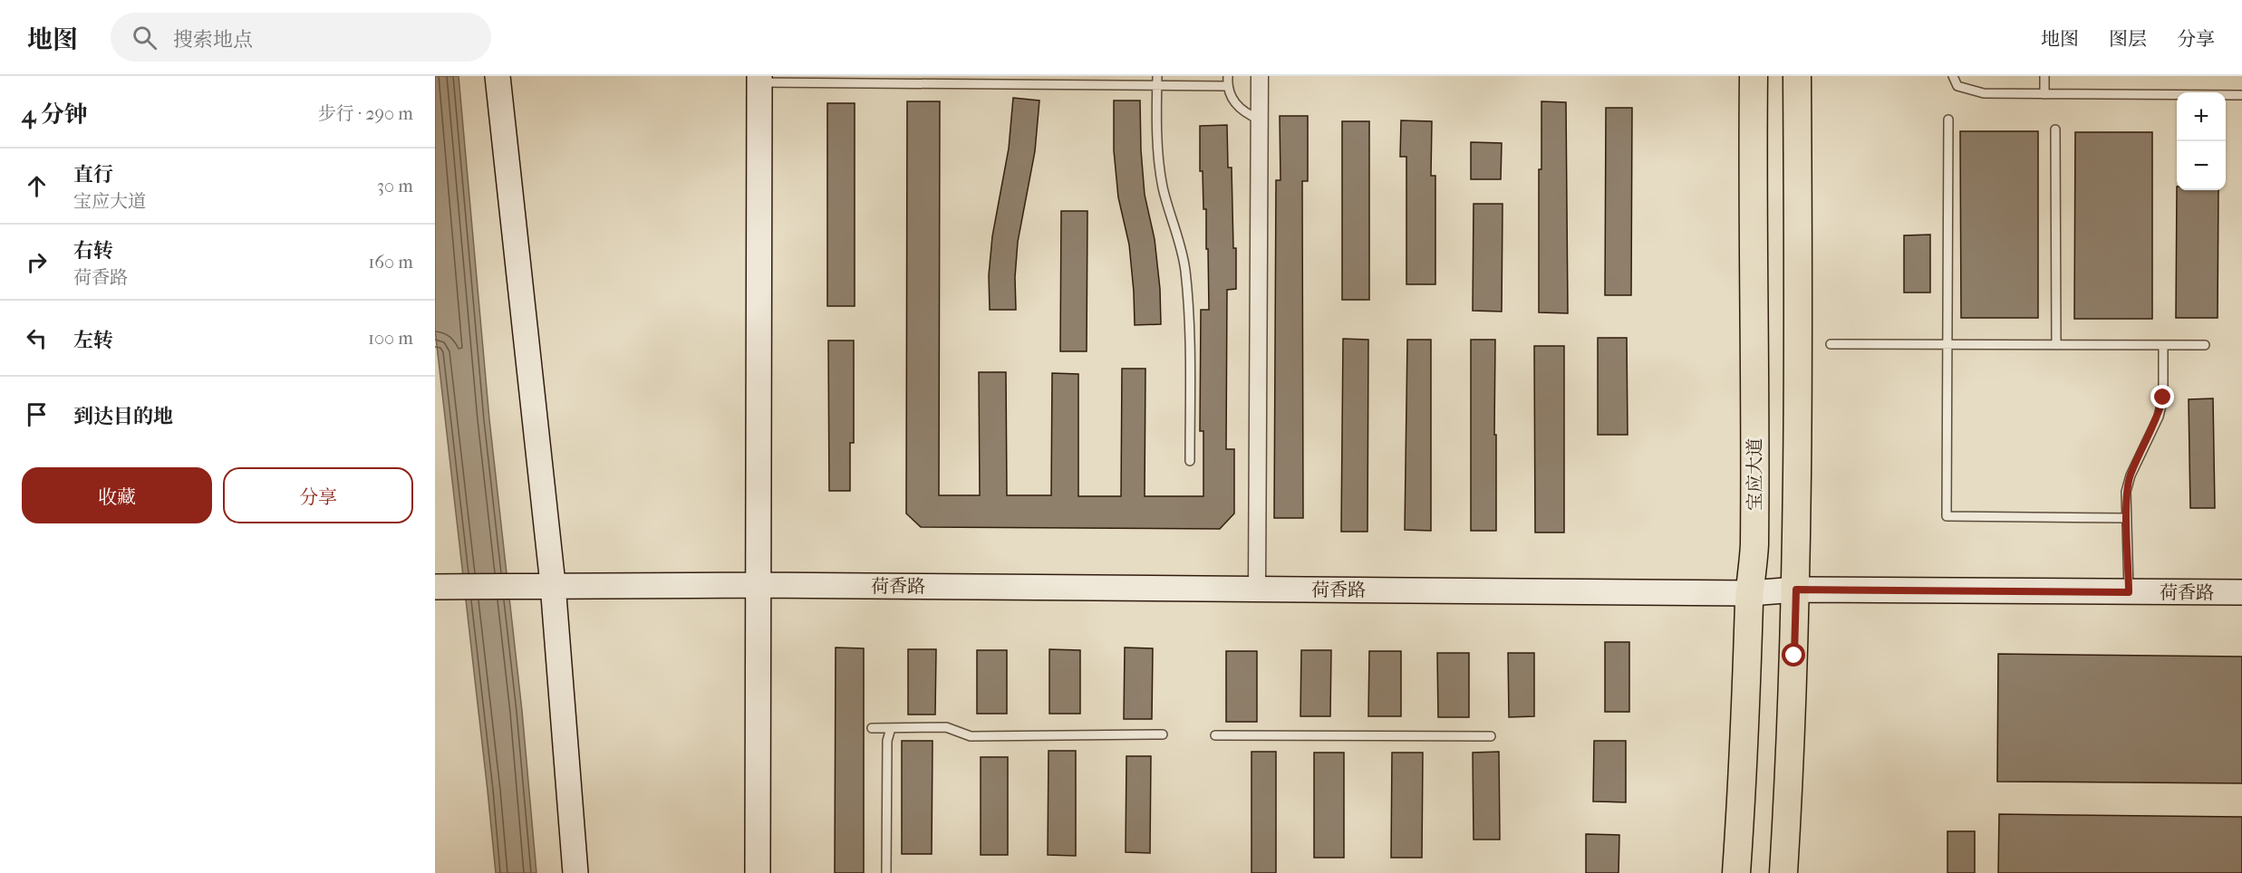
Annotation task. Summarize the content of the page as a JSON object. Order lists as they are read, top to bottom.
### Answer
{
  "streets": {
    "main road": ["宝应大道"],
    "street": ["荷香路"]
  },
  "crossings": [
    ["宝应大道", "荷香路"]
  ],
  "page": {
    "header": "地图",
    "search": "搜索地点",
    "nav": ["地图", "图层", "分享"],
    "heading": ["4 分钟", "步行 · 290 m"],
    "map_buttons": ["+", "−"],
    "list": [
      ["直行", "宝应大道", "30 m"],
      ["右转", "荷香路", "160 m"],
      ["左转", "100 m"],
      "到达目的地"
    ],
    "buttons": ["收藏", "分享"]
  }
}
